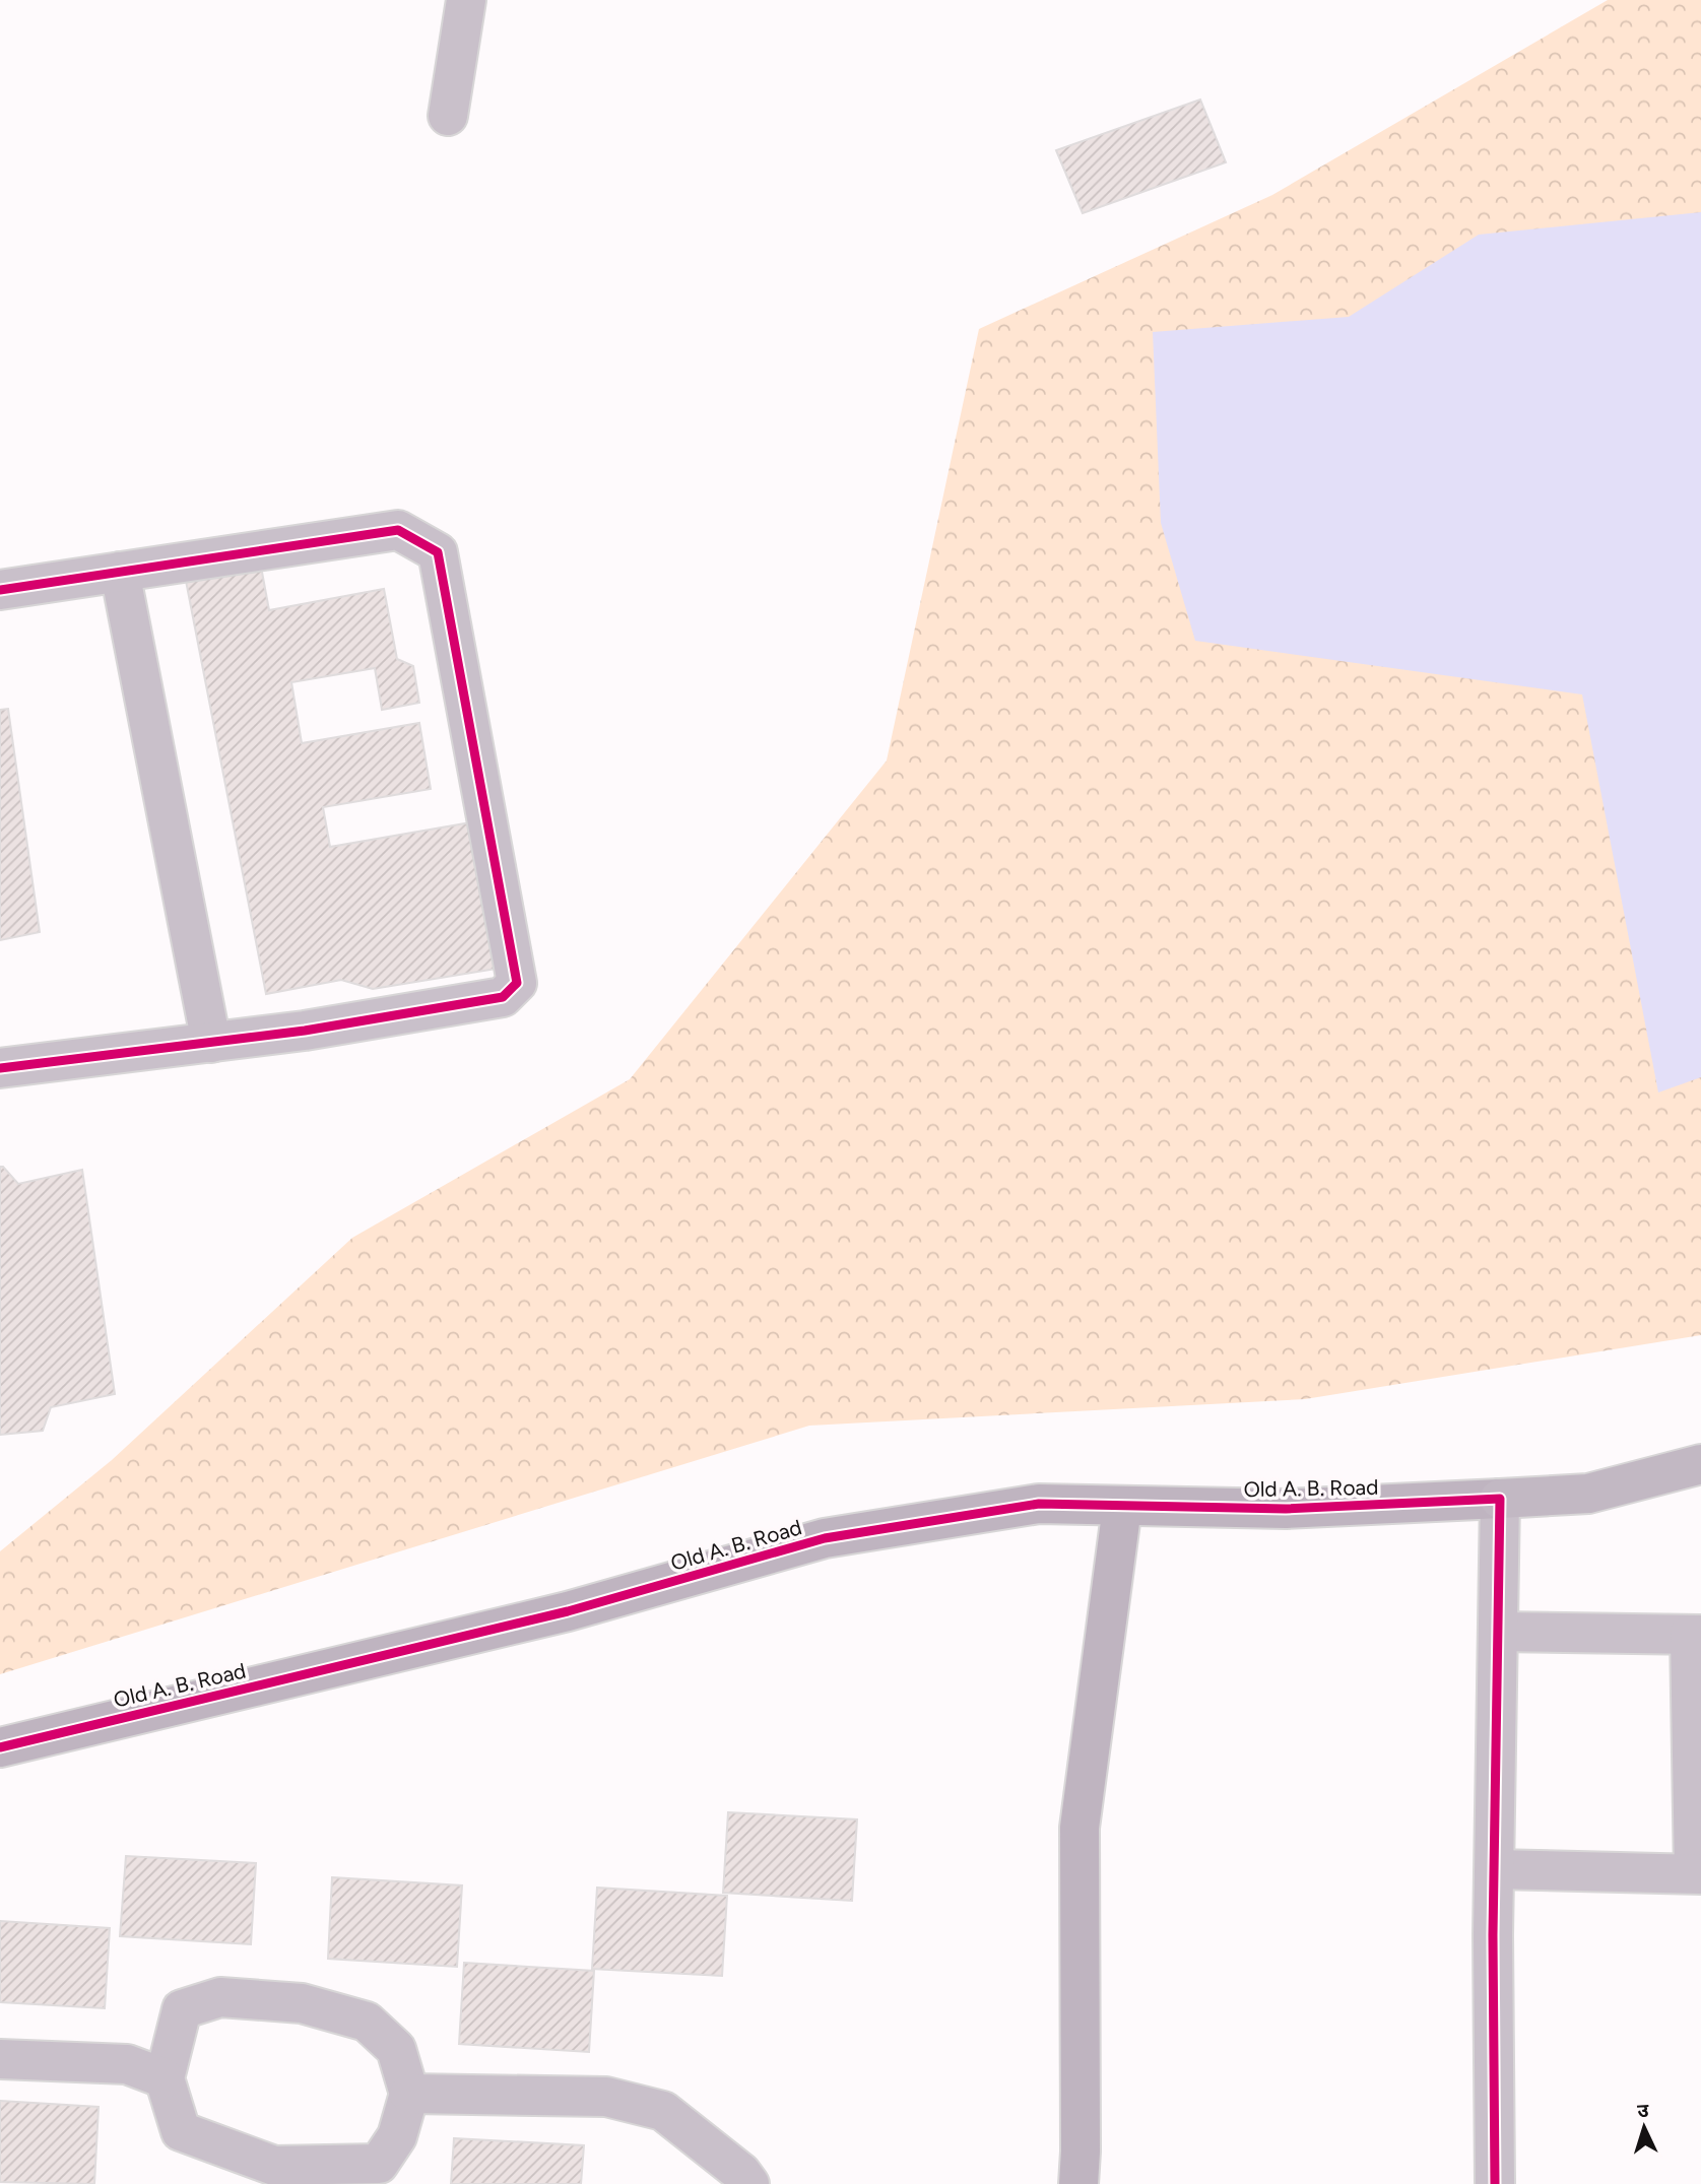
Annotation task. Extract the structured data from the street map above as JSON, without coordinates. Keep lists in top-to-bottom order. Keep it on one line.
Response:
{"streets":{"main road":["Old A. B. Road"]},"north":"top"}
